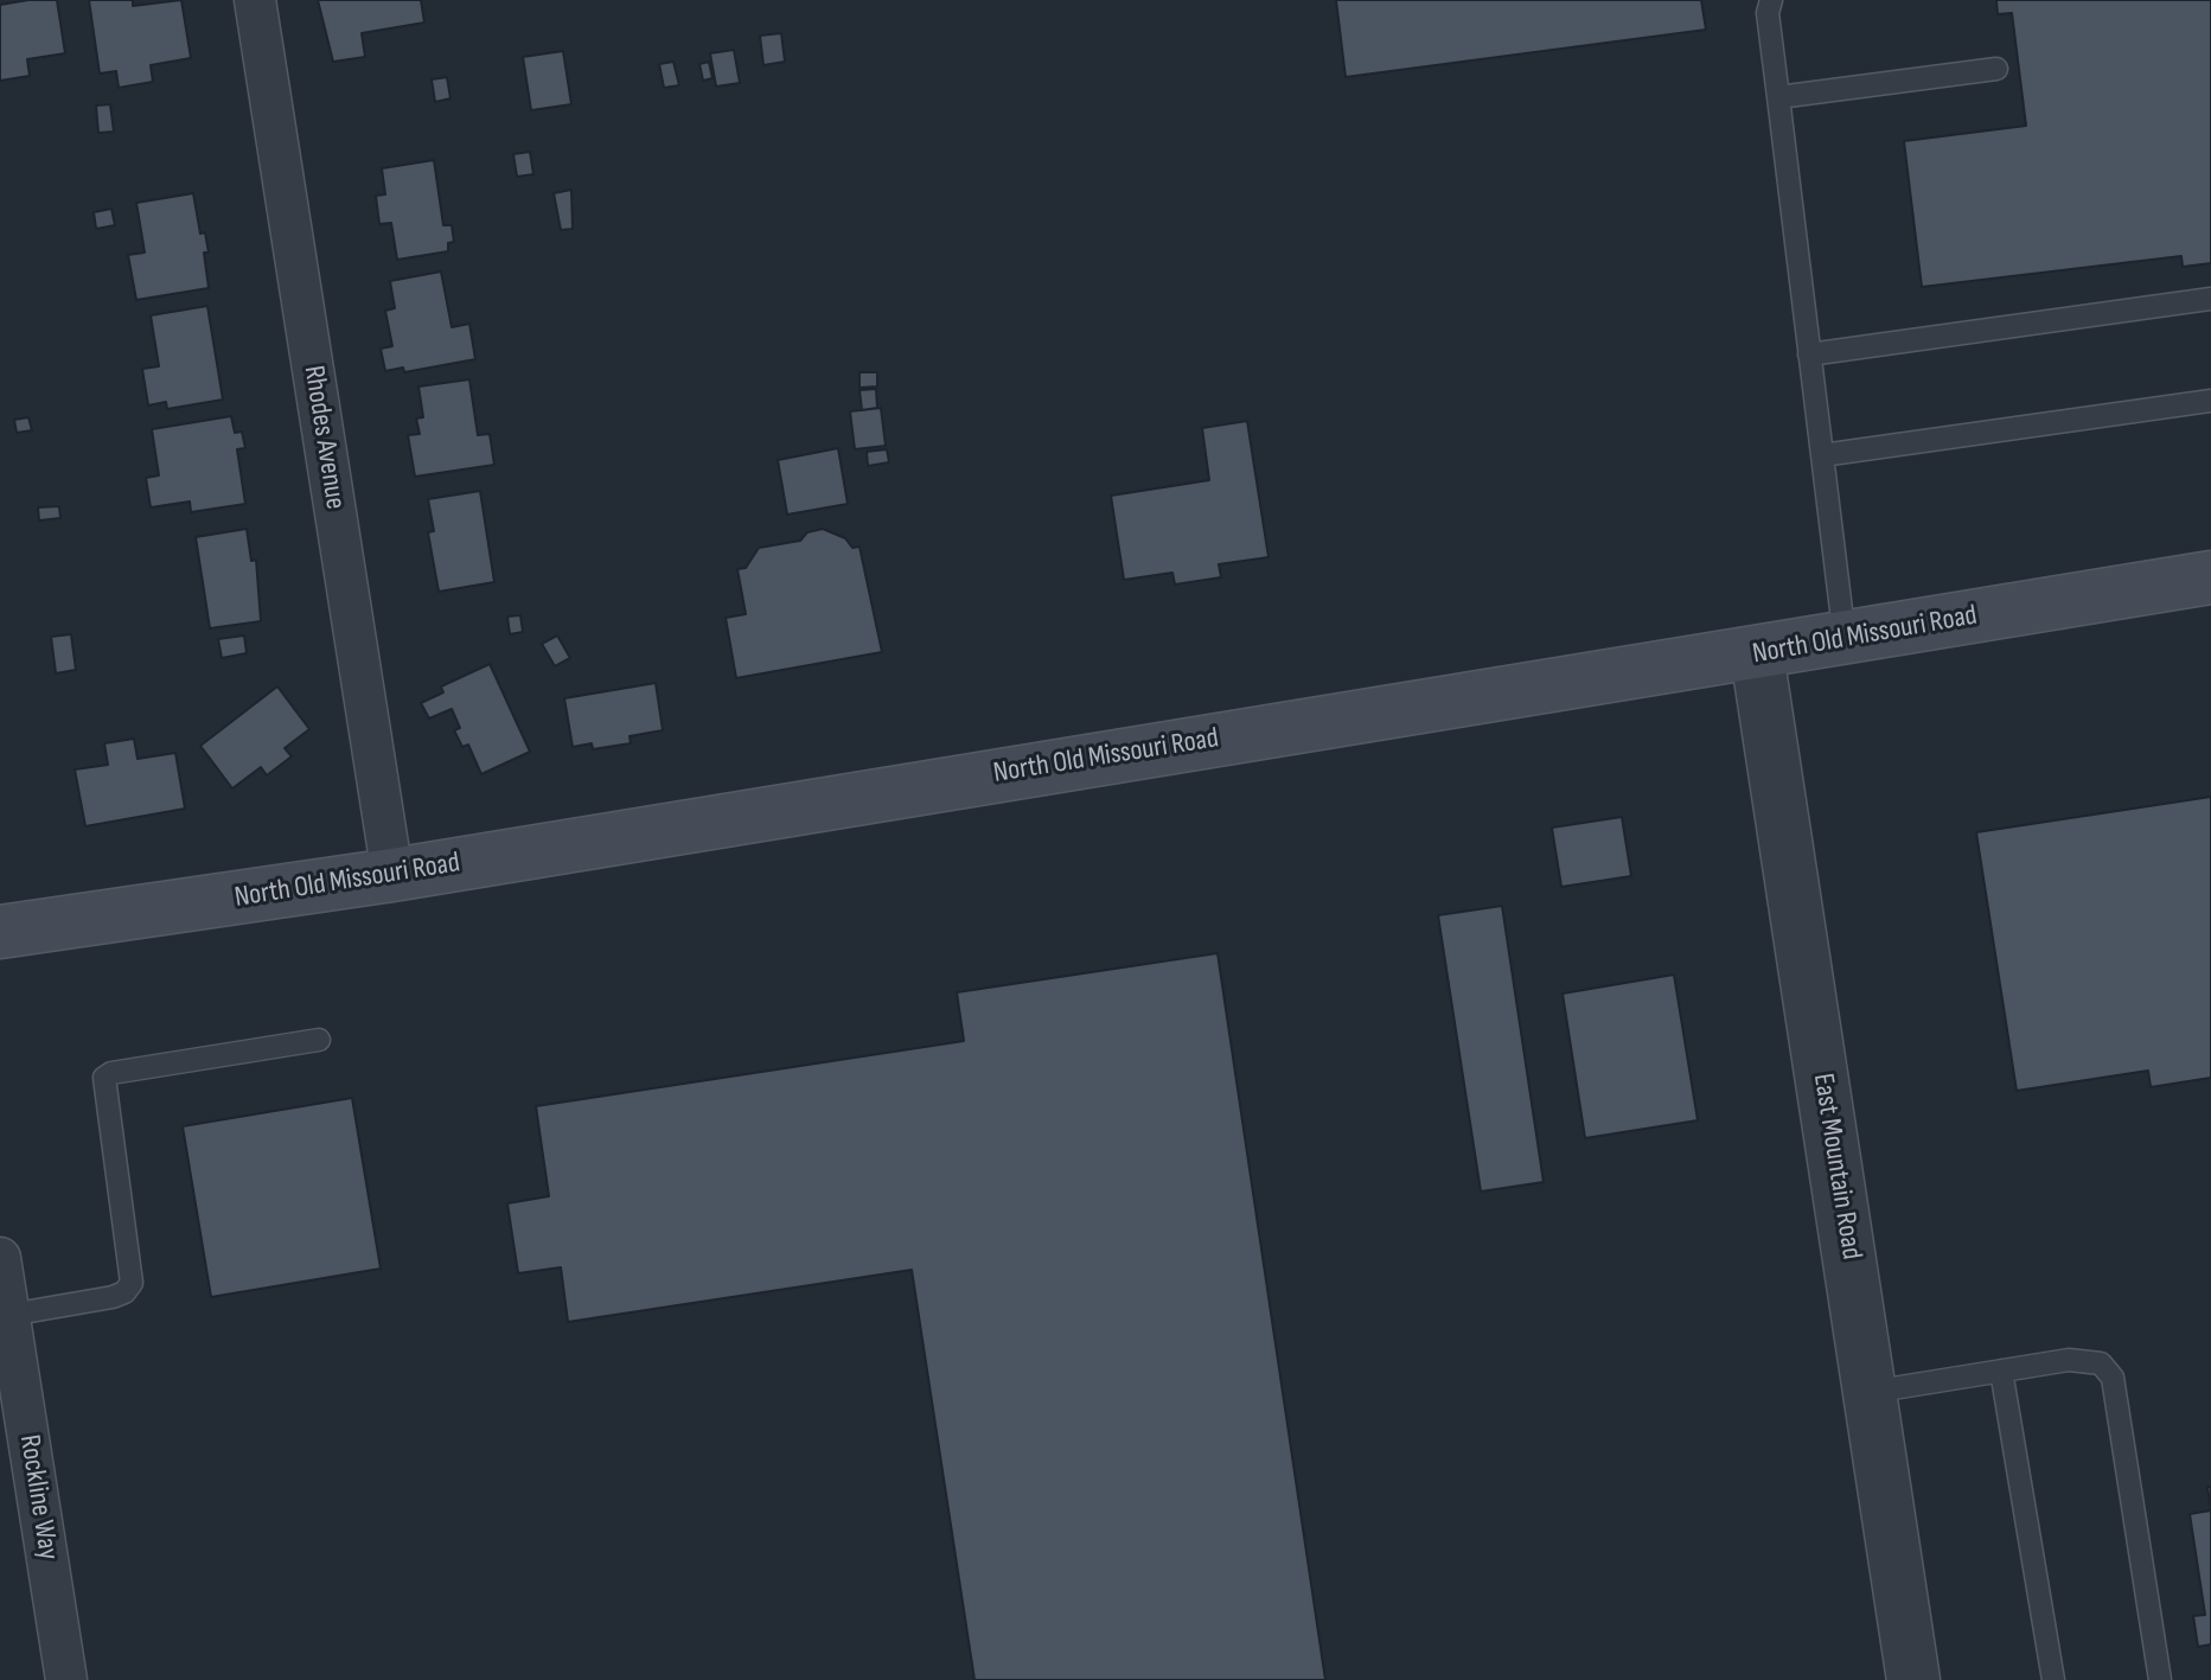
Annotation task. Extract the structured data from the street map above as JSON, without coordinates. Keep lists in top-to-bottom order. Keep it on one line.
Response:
{"streets":{"main road":["North Old Missouri Road"],"street":["Rhodes Avenue","East Mountain Road","Rockline Way"]},"crossings":[["Rhodes Avenue","North Old Missouri Road"],["North Old Missouri Road","East Mountain Road"]]}
